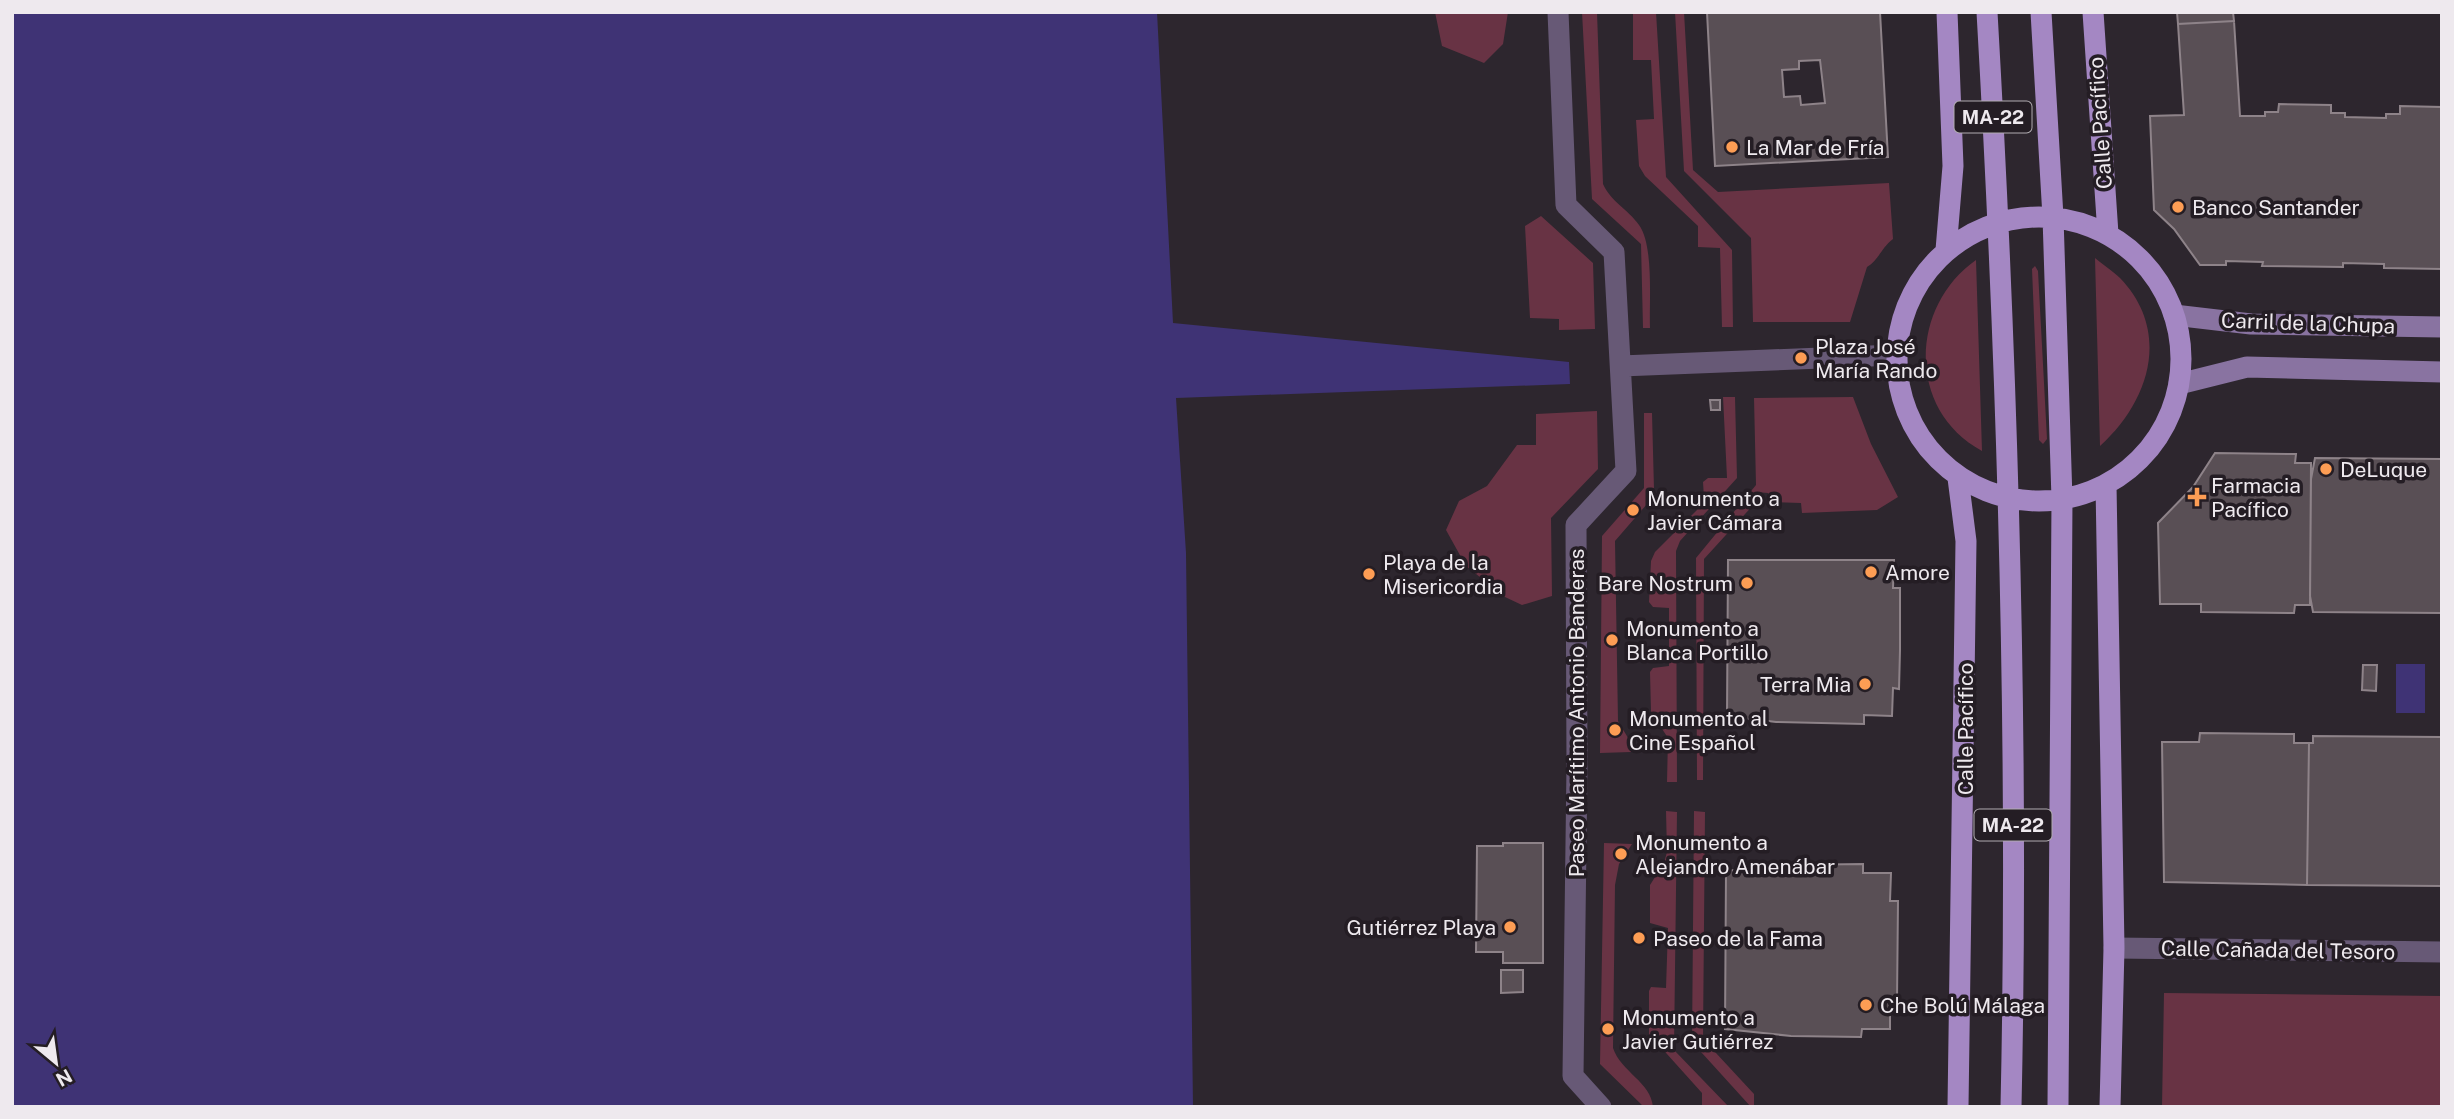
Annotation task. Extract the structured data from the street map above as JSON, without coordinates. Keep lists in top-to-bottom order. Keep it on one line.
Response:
{"streets":{"main road":["MA-22","Calle Pacífico","Carril de la Chupa"],"street":["Paseo Marítimo Antonio Banderas","Calle Cañada del Tesoro"]},"places":{"other":["La Mar de Fría","Banco Santander","Plaza José María Rando","DeLuque","Monumento a Javier Cámara","Amore","Playa de la Misericordia","Bare Nostrum","Monumento a Blanca Portillo","Terra Mia","Monumento al Cine Español","Monumento a Alejandro Amenábar","Gutiérrez Playa","Paseo de la Fama","Che Bolú Málaga","Monumento a Javier Gutiérrez"],"health":["Farmacia Pacífico"]},"north":"bottom right"}
